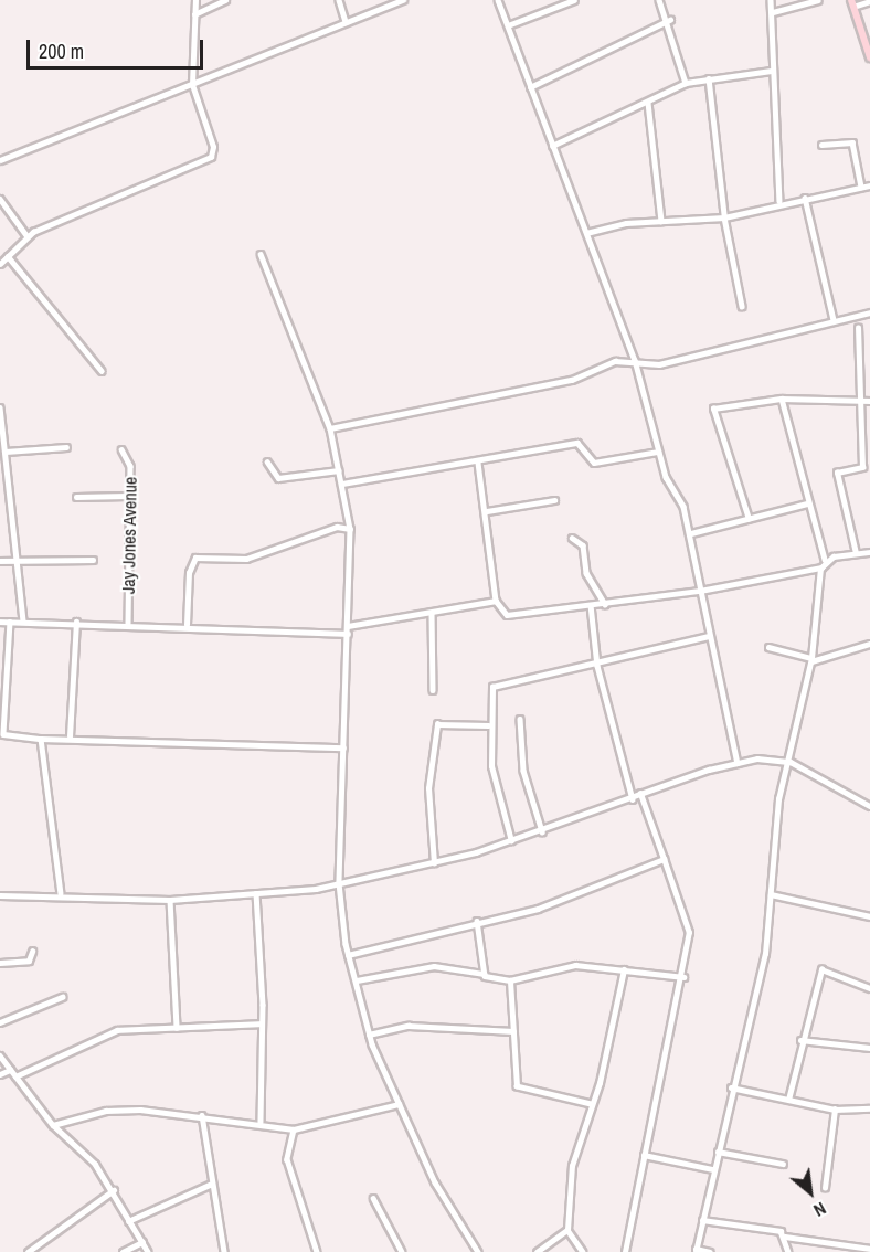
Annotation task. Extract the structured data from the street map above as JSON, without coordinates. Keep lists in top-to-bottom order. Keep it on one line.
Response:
{"streets":{"street":["Jay Jones Avenue"]},"scale_bar":"200 m","north":"bottom right"}
